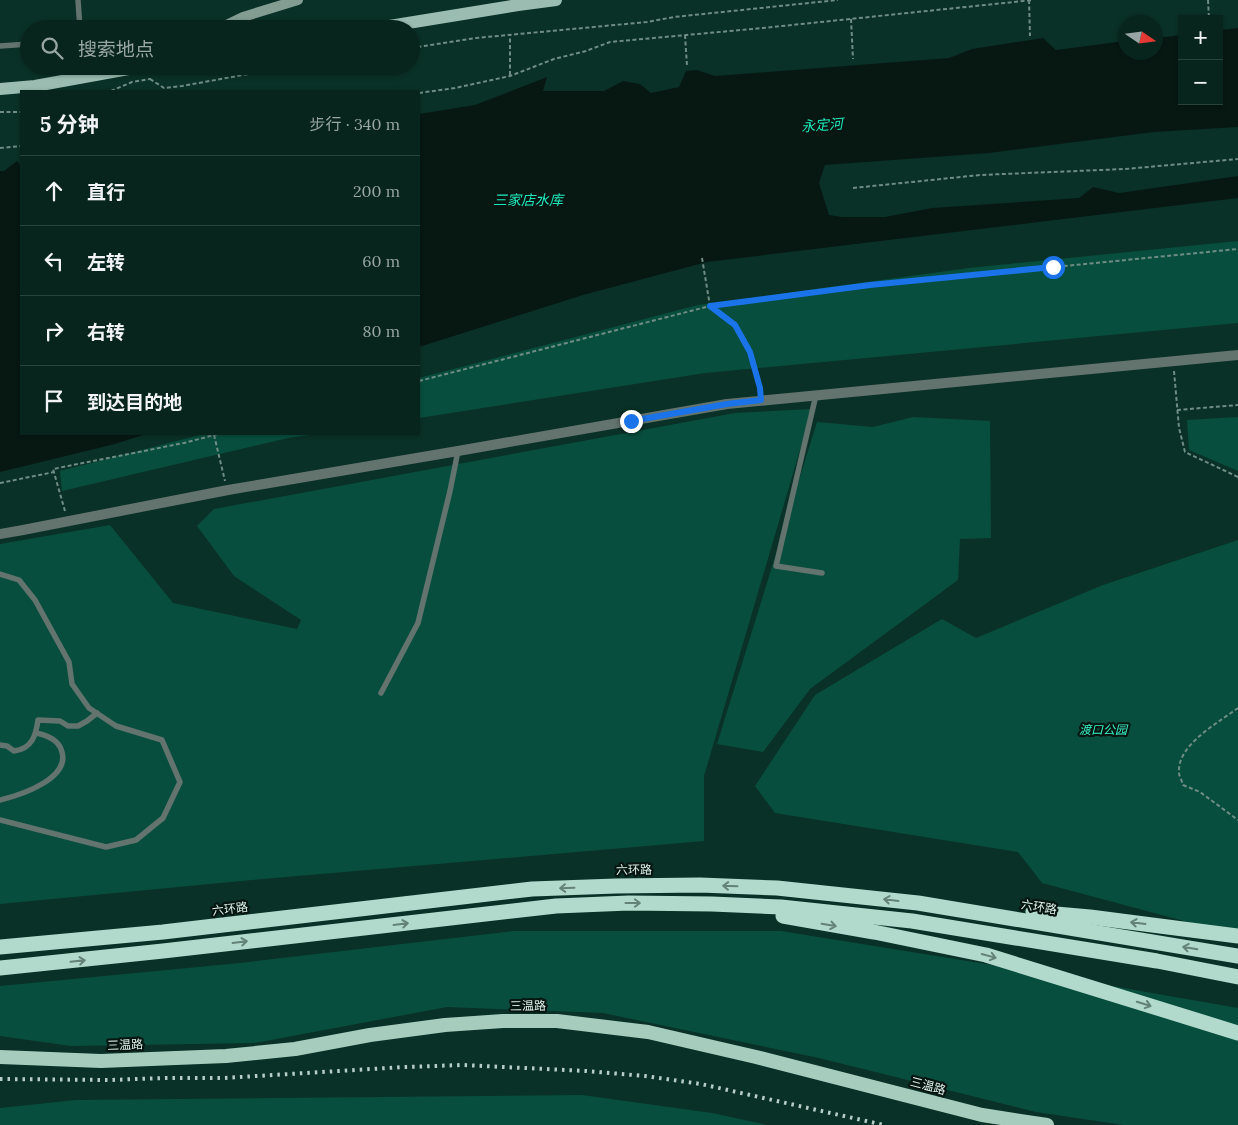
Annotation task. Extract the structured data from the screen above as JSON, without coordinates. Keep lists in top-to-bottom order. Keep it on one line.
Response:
{"streets":{"highway":["六环路","三温路"]},"water":["永定河","三家店水库"],"parks":["渡口公园"],"north":"right","page":{"map_buttons":["+","−"],"search":"搜索地点","heading":["5 分钟","步行 · 340 m"],"list":[["直行","200 m"],["左转","60 m"],["右转","80 m"],"到达目的地"]}}
